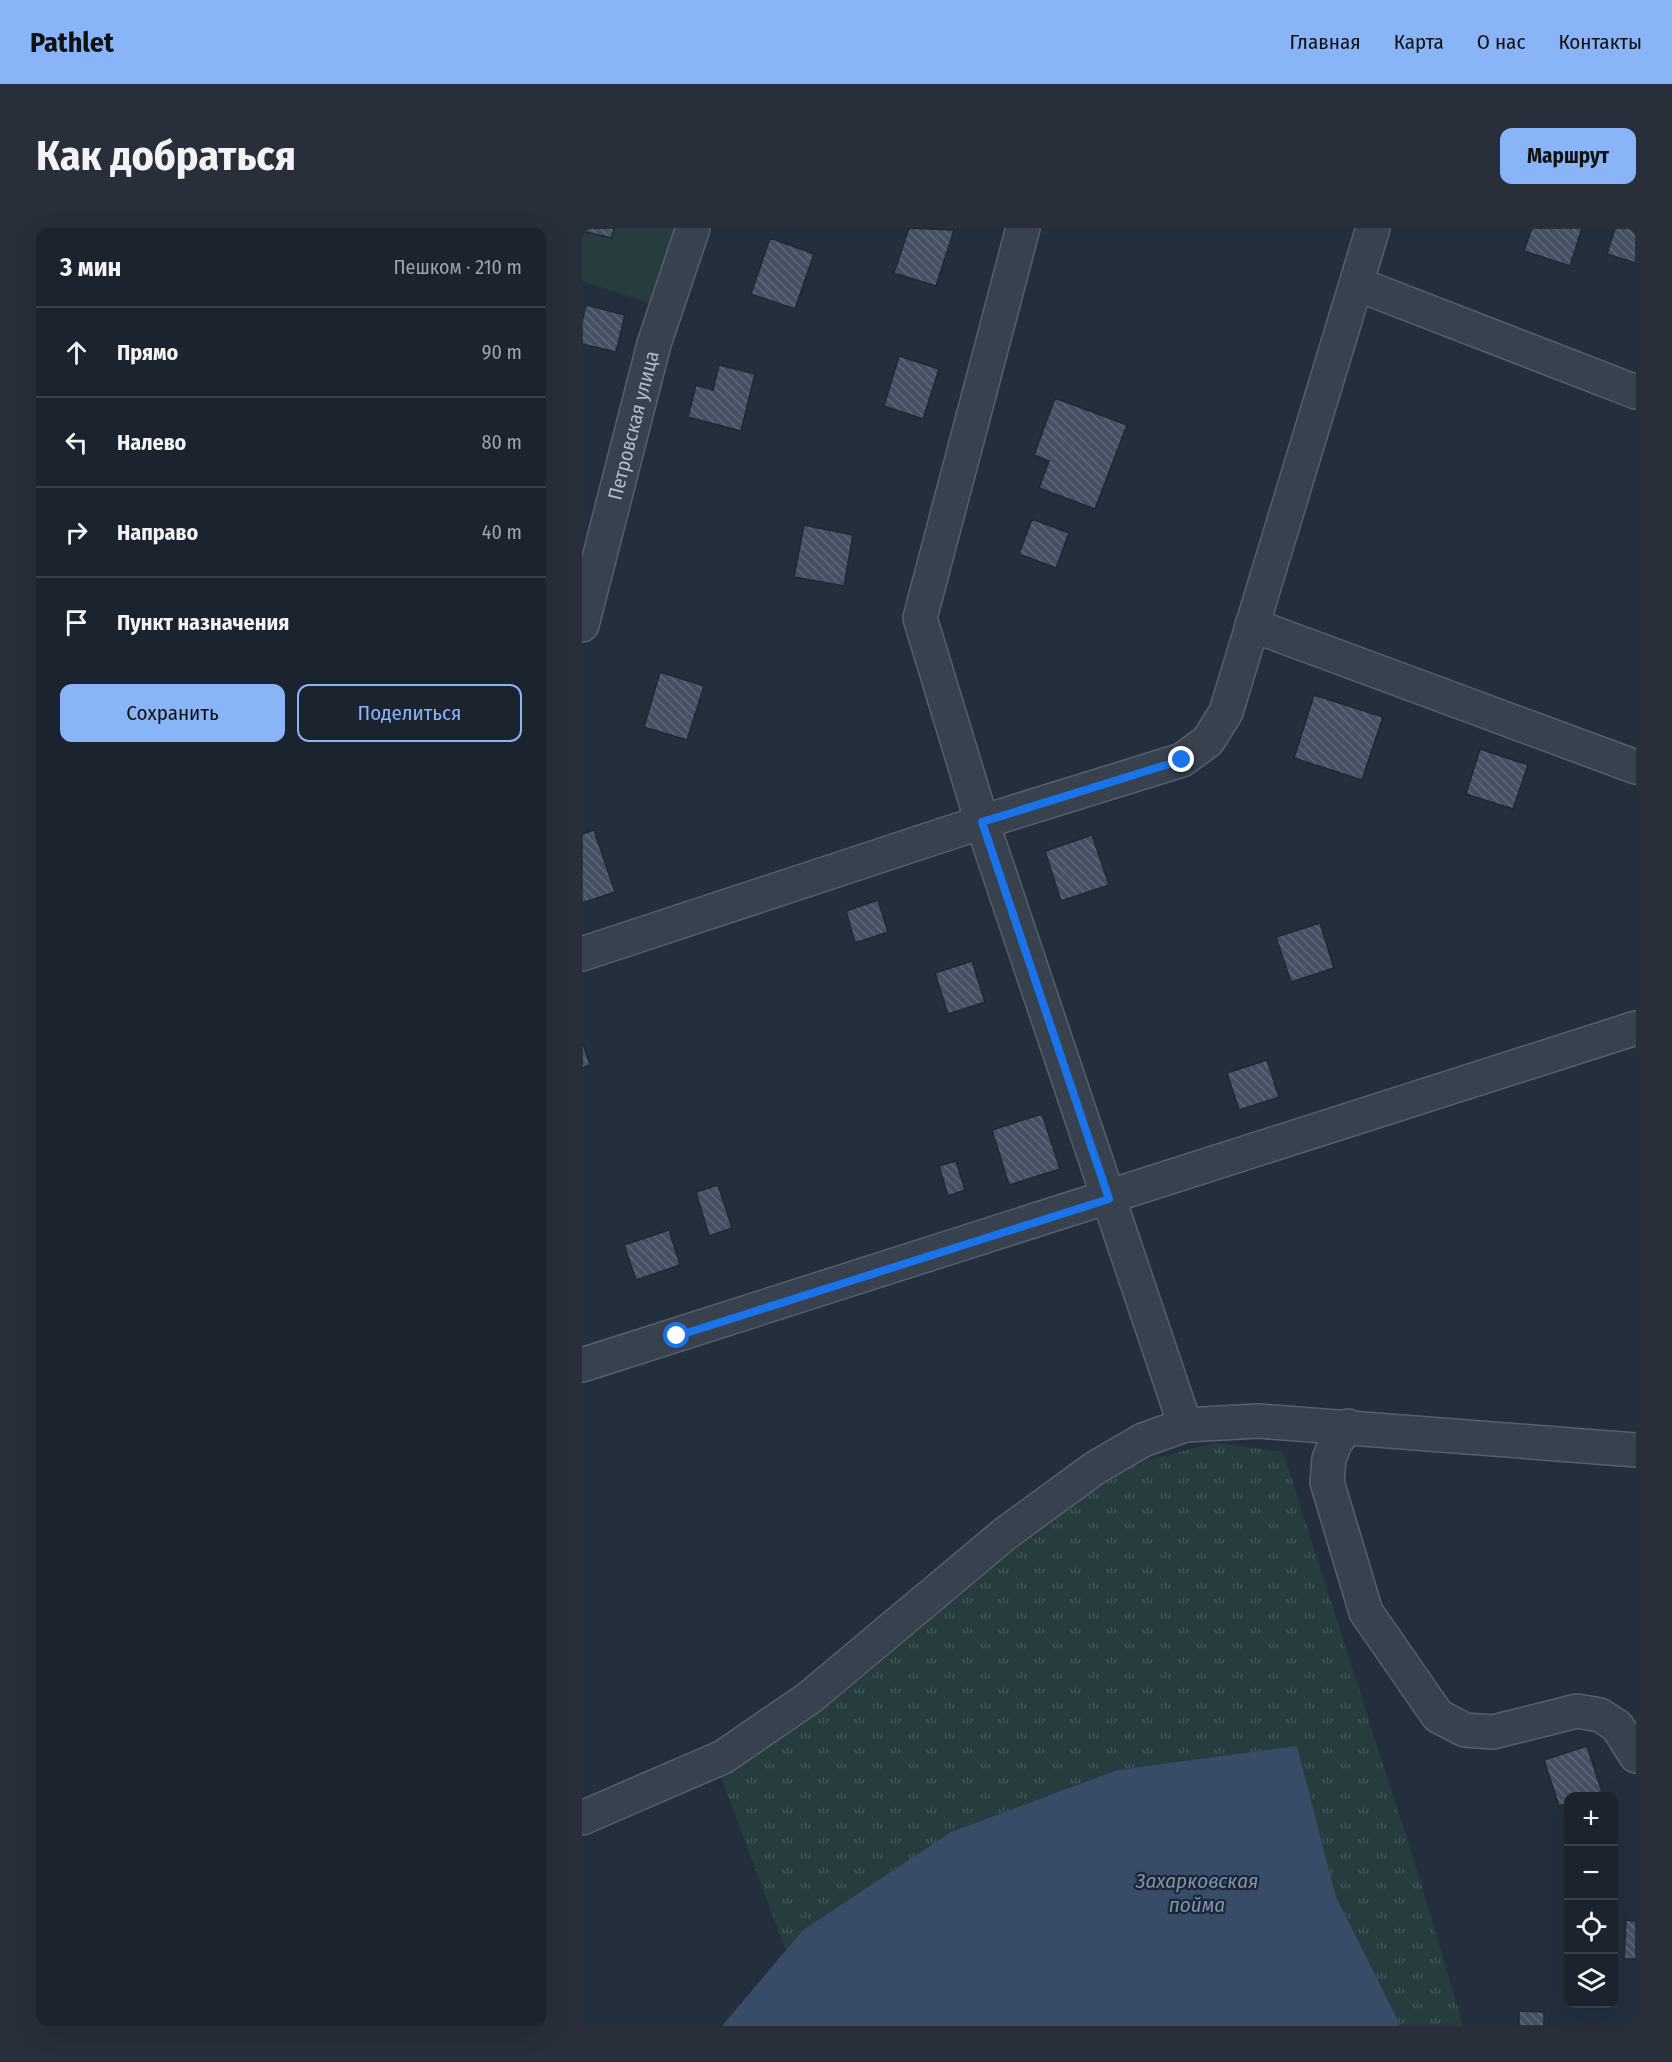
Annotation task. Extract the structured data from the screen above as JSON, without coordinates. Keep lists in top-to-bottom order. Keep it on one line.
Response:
{"streets":{"street":["Петровская улица"]},"water":["Захарковская пойма"],"page":{"header":"Pathlet","nav":["Главная","Карта","О нас","Контакты"],"buttons":["Маршрут",["Сохранить","Поделиться"]],"title":"Как добраться","heading":["3 мин","Пешком · 210 m"],"list":[["Прямо","90 m"],["Налево","80 m"],["Направо","40 m"],"Пункт назначения"],"map_buttons":["+","−"]}}
